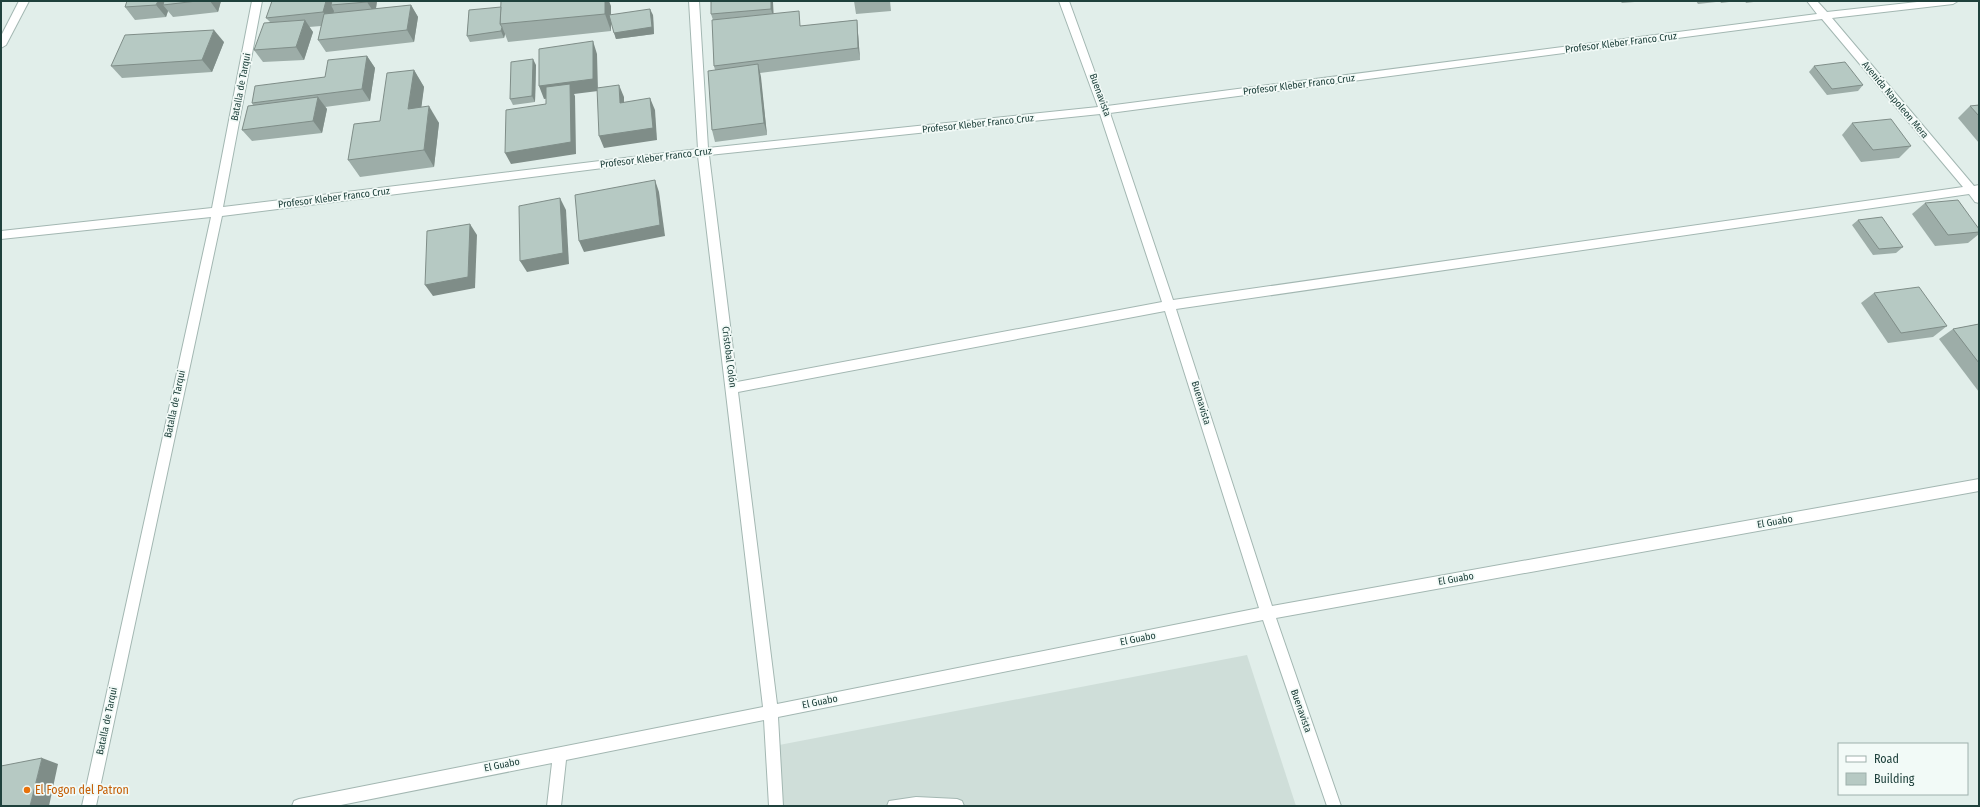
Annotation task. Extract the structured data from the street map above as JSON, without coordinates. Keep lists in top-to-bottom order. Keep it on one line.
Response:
{"streets":{"street":["Profesor Kleber Franco Cruz","Batalla de Tarqui","Buenavista","Avenida Napoleon Mera","Cristobal Colón","El Guabo"]},"crossings":[["Profesor Kleber Franco Cruz","Batalla de Tarqui"],["Profesor Kleber Franco Cruz","Buenavista"],["Profesor Kleber Franco Cruz","Avenida Napoleon Mera"],["Profesor Kleber Franco Cruz","Cristobal Colón"],["Buenavista","El Guabo"],["Cristobal Colón","El Guabo"]],"places":["El Fogon del Patron"],"legend":["Road","Building"]}
